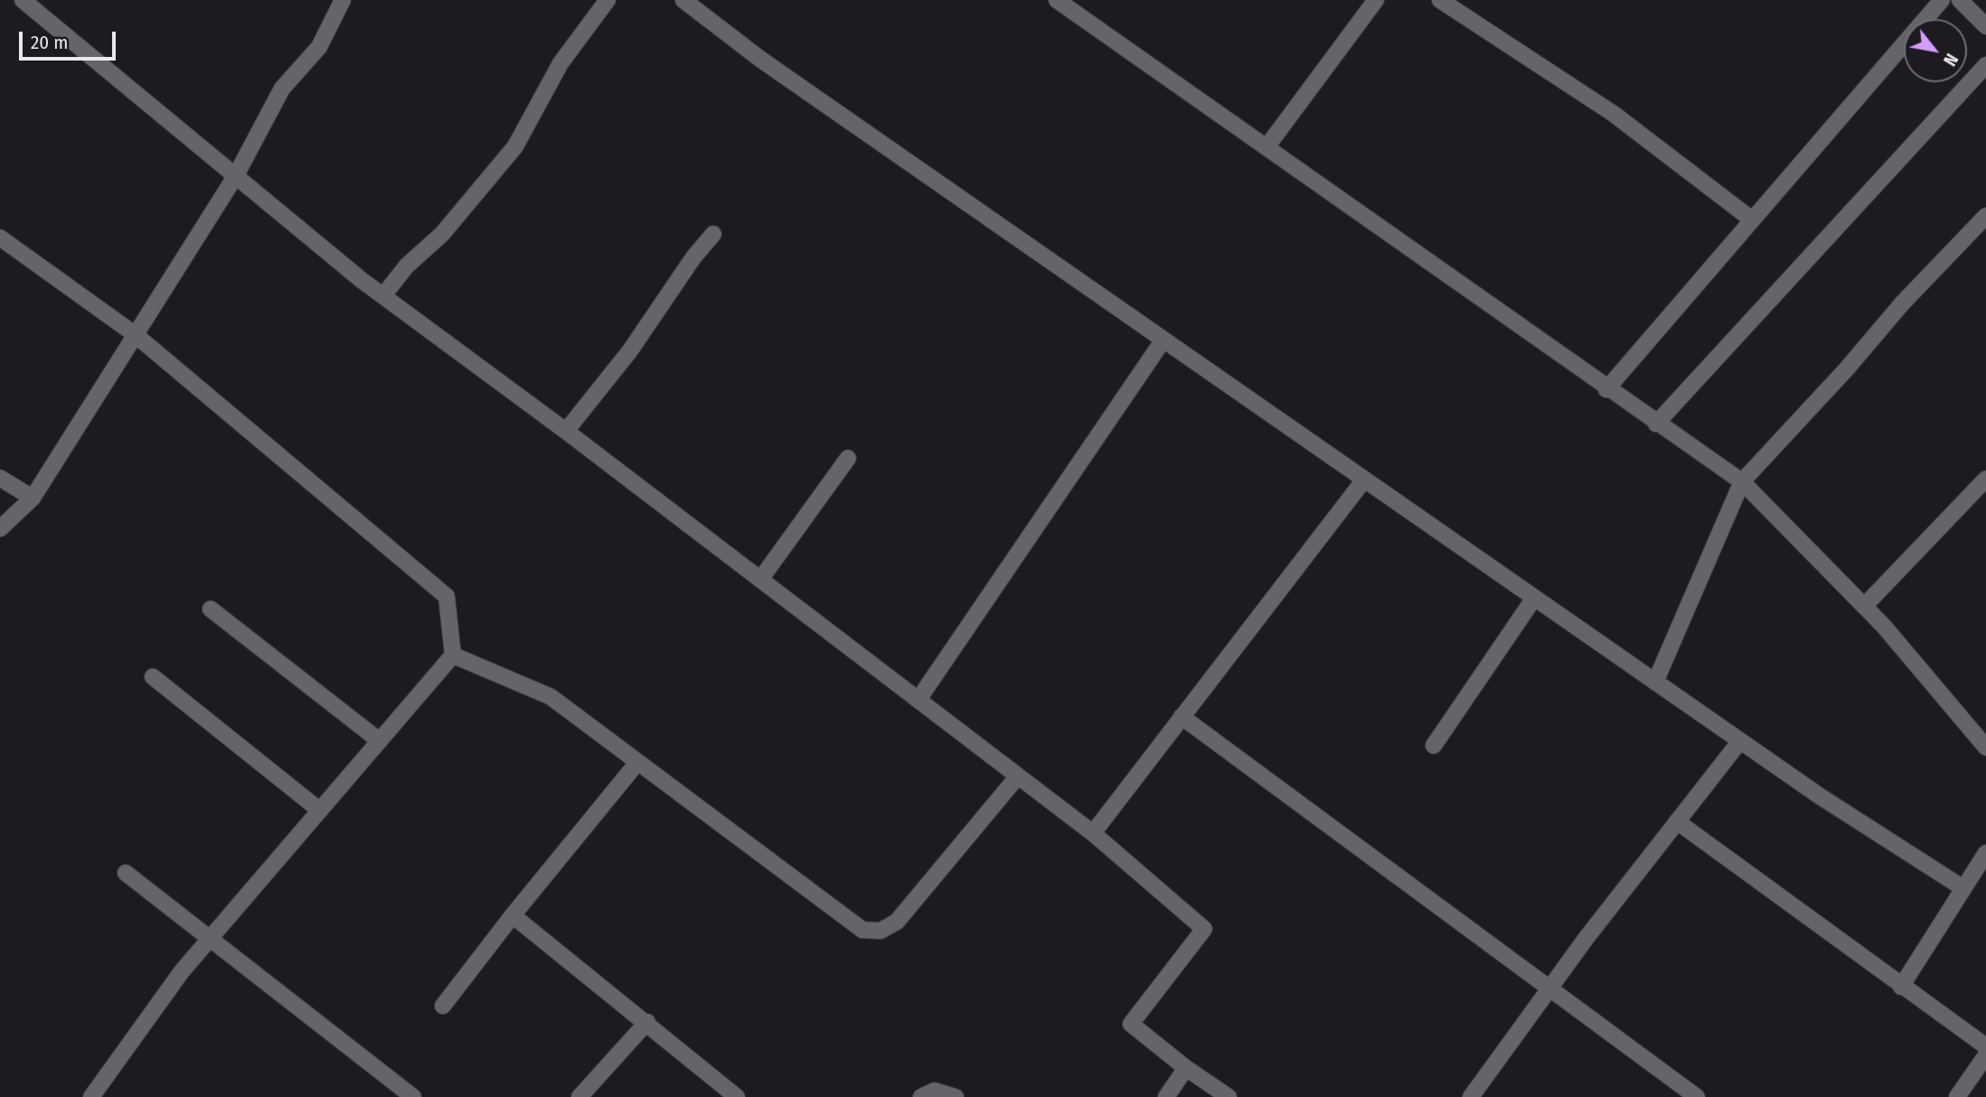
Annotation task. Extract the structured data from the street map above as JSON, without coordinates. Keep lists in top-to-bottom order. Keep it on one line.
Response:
{"scale_bar":"20 m","north":"bottom right"}
